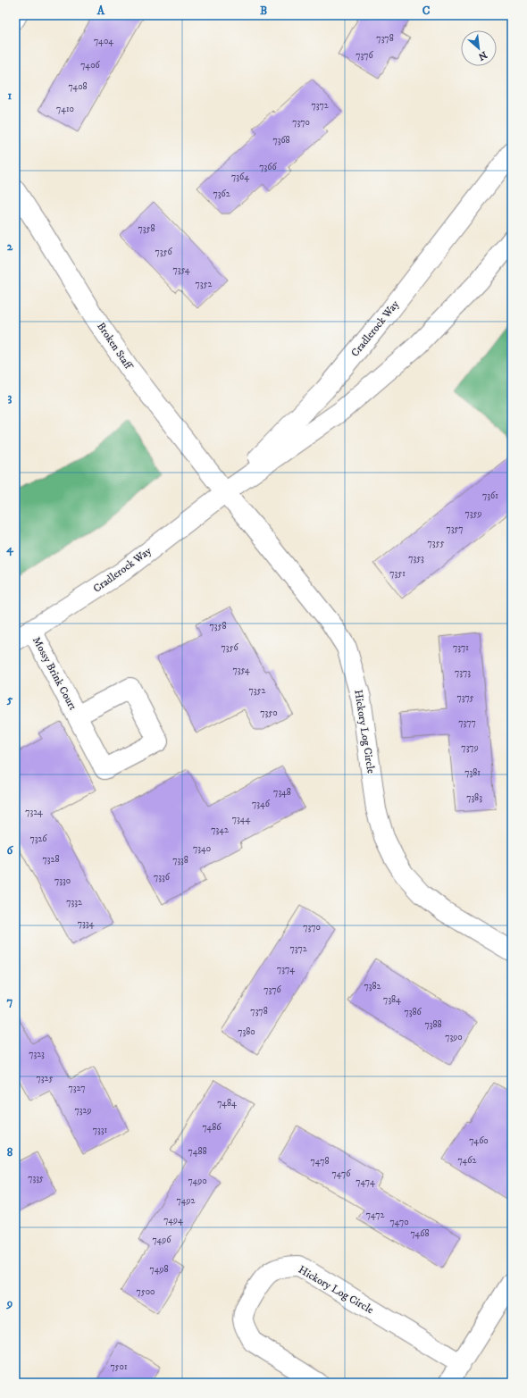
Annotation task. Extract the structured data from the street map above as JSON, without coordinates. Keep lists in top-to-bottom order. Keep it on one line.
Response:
{"streets":{"street":["Cradlerock Way","Broken Staff","Mossy Brink Court","Hickory Log Circle"]},"crossings":[["Cradlerock Way","Broken Staff"],["Cradlerock Way","Mossy Brink Court"],["Cradlerock Way","Hickory Log Circle"],["Broken Staff","Hickory Log Circle"]],"house_numbers":["7378","7404","7376","7406","7408","7372","7410","7370","7368","7366","7364","7362","7358","7356","7354","7352","7361","7359","7357","7355","7353","7351","7358","7356","7371","7354","7373","7352","7375","7350","7377","7379","7381","7348","7383","7346","7324","7344","7342","7326","7340","7328","7338","7336","7330","7332","7334","7370","7372","7374","7382","7376","7384","7378","7386","7388","7380","7390","7323","7325","7327","7484","7329","7486","7331","7460","7488","7462","7478","7476","7335","7490","7474","7492","7472","7494","7470","7468","7496","7498","7500","7501"],"north":"bottom right","grid":{"columns":["A","B","C"],"rows":["1","2","3","4","5","6","7","8","9"]}}
